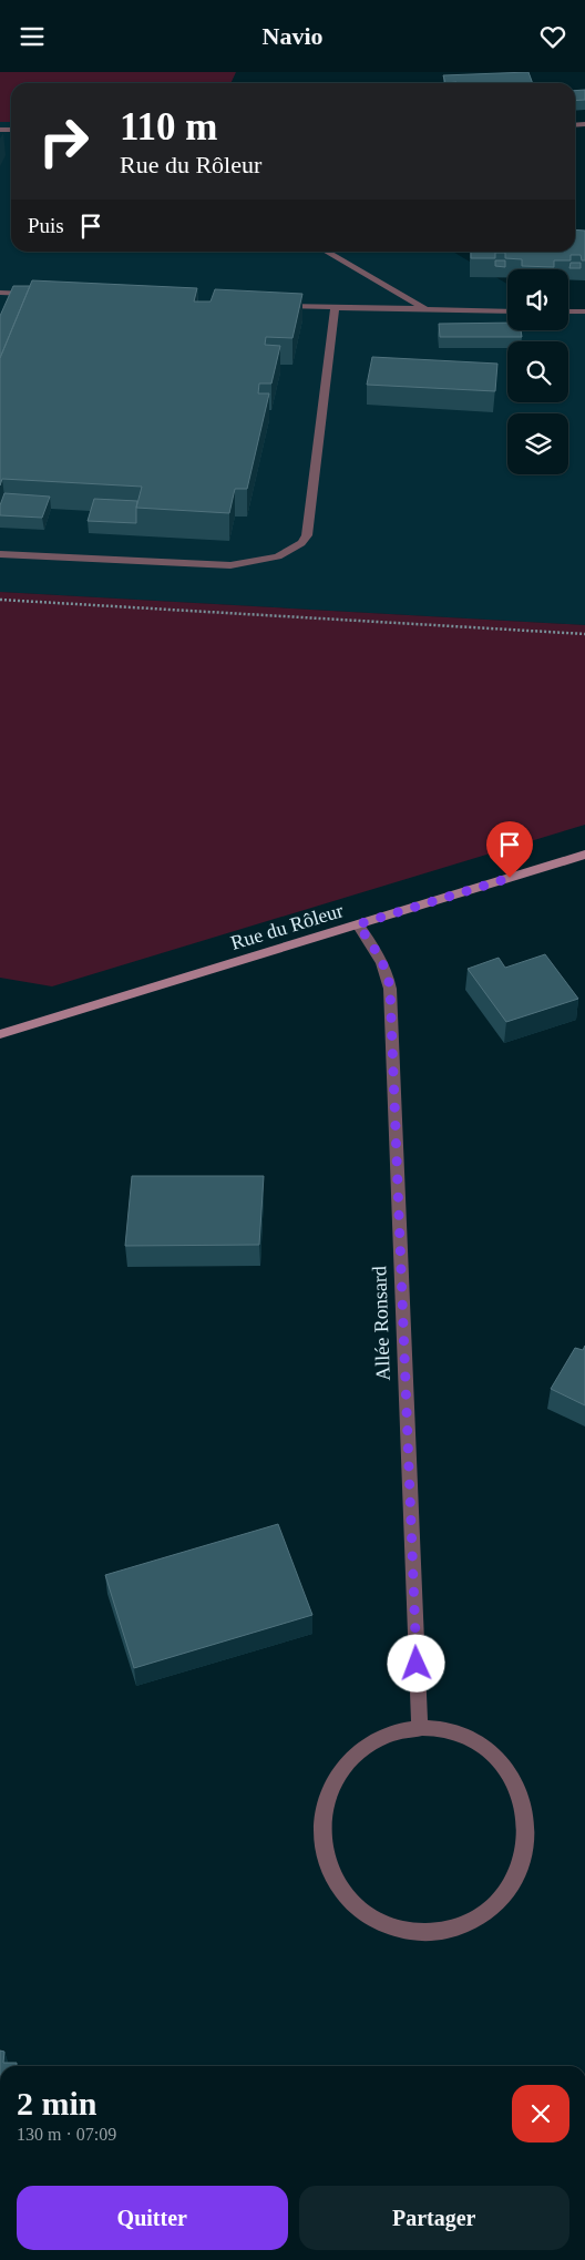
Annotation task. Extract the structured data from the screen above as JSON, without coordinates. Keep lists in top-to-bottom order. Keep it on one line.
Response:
{"streets":{"street":["Rue du Rôleur","Allée Ronsard"]},"crossings":[["Rue du Rôleur","Allée Ronsard"]],"page":{"header":"Navio","turn":["110 m","Rue du Rôleur"],"then":"Puis","heading":["2 min","130 m · 07:09"],"buttons":["Quitter","Partager"]}}
